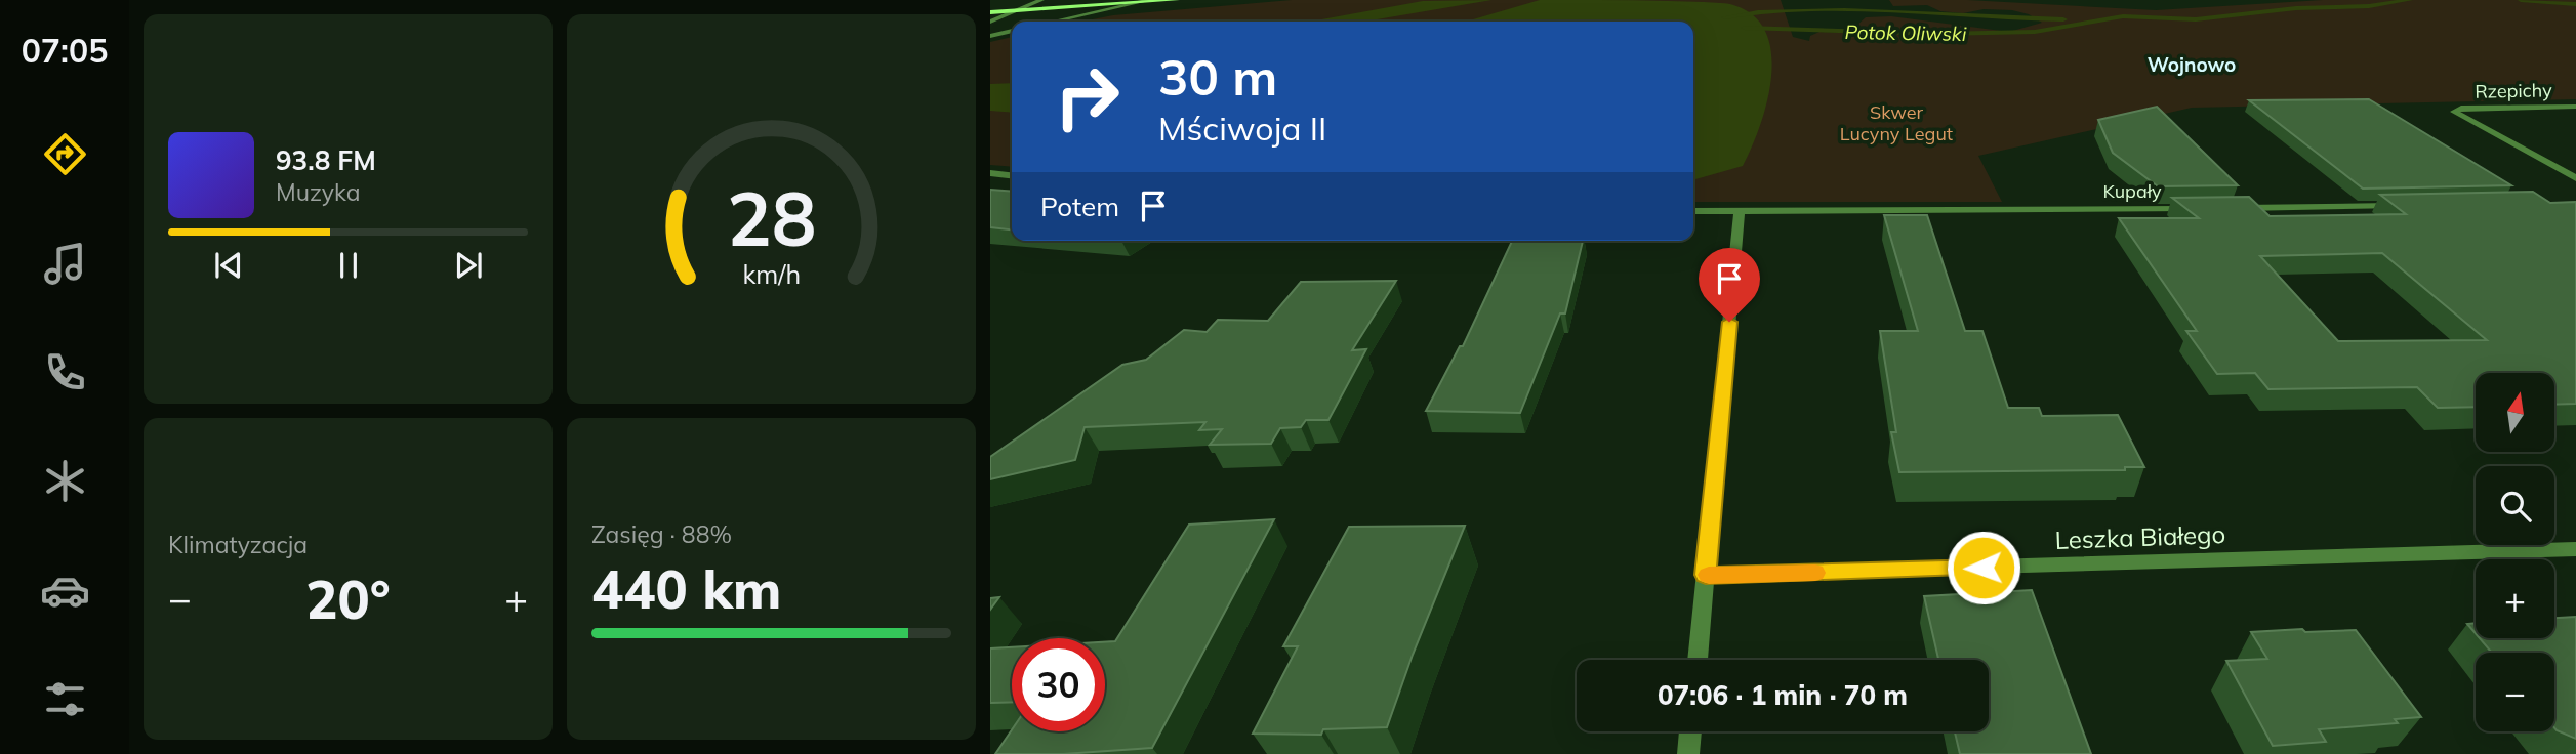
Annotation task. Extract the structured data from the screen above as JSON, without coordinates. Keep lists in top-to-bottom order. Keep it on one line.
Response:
{"streets":{"street":["Rzepichy","Kupały","Leszka Białego"]},"districts":["Wojnowo"],"water":["Potok Oliwski"],"parks":["Skwer Lucyny Legut"],"north":"top","page":{"tabs":"07:05","turn":["30 m","Mściwoja II"],"song":["93.8 FM","Muzyka"],"then":"Potem","map_buttons":["+","−"],"tile":["Klimatyzacja",["Zasięg · 88%","440 km"]],"heat":["−","20°","+"],"limit":"30","trip":"07:06 · 1 min · 70 m","gauge":["28","km/h"]}}
